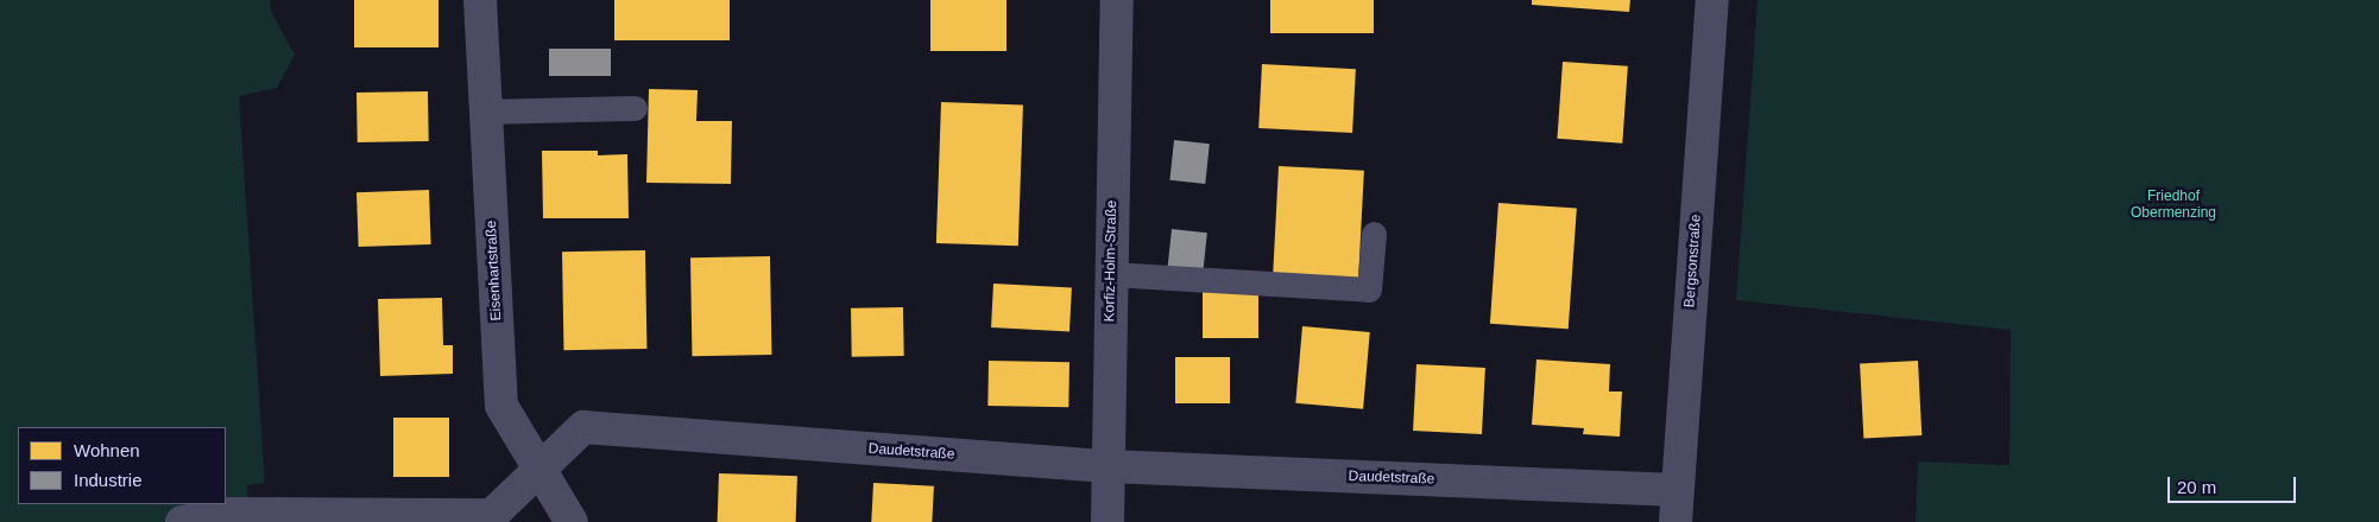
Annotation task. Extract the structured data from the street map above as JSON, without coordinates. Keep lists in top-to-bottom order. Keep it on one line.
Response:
{"streets":{"street":["Korfiz-Holm-Straße","Bergsonstraße","Eisenhartstraße","Daudetstraße"]},"crossings":[["Korfiz-Holm-Straße","Daudetstraße"],["Bergsonstraße","Daudetstraße"],["Eisenhartstraße","Daudetstraße"]],"parks":["Friedhof Obermenzing"],"legend":["Wohnen","Industrie"],"scale_bar":"20 m"}
